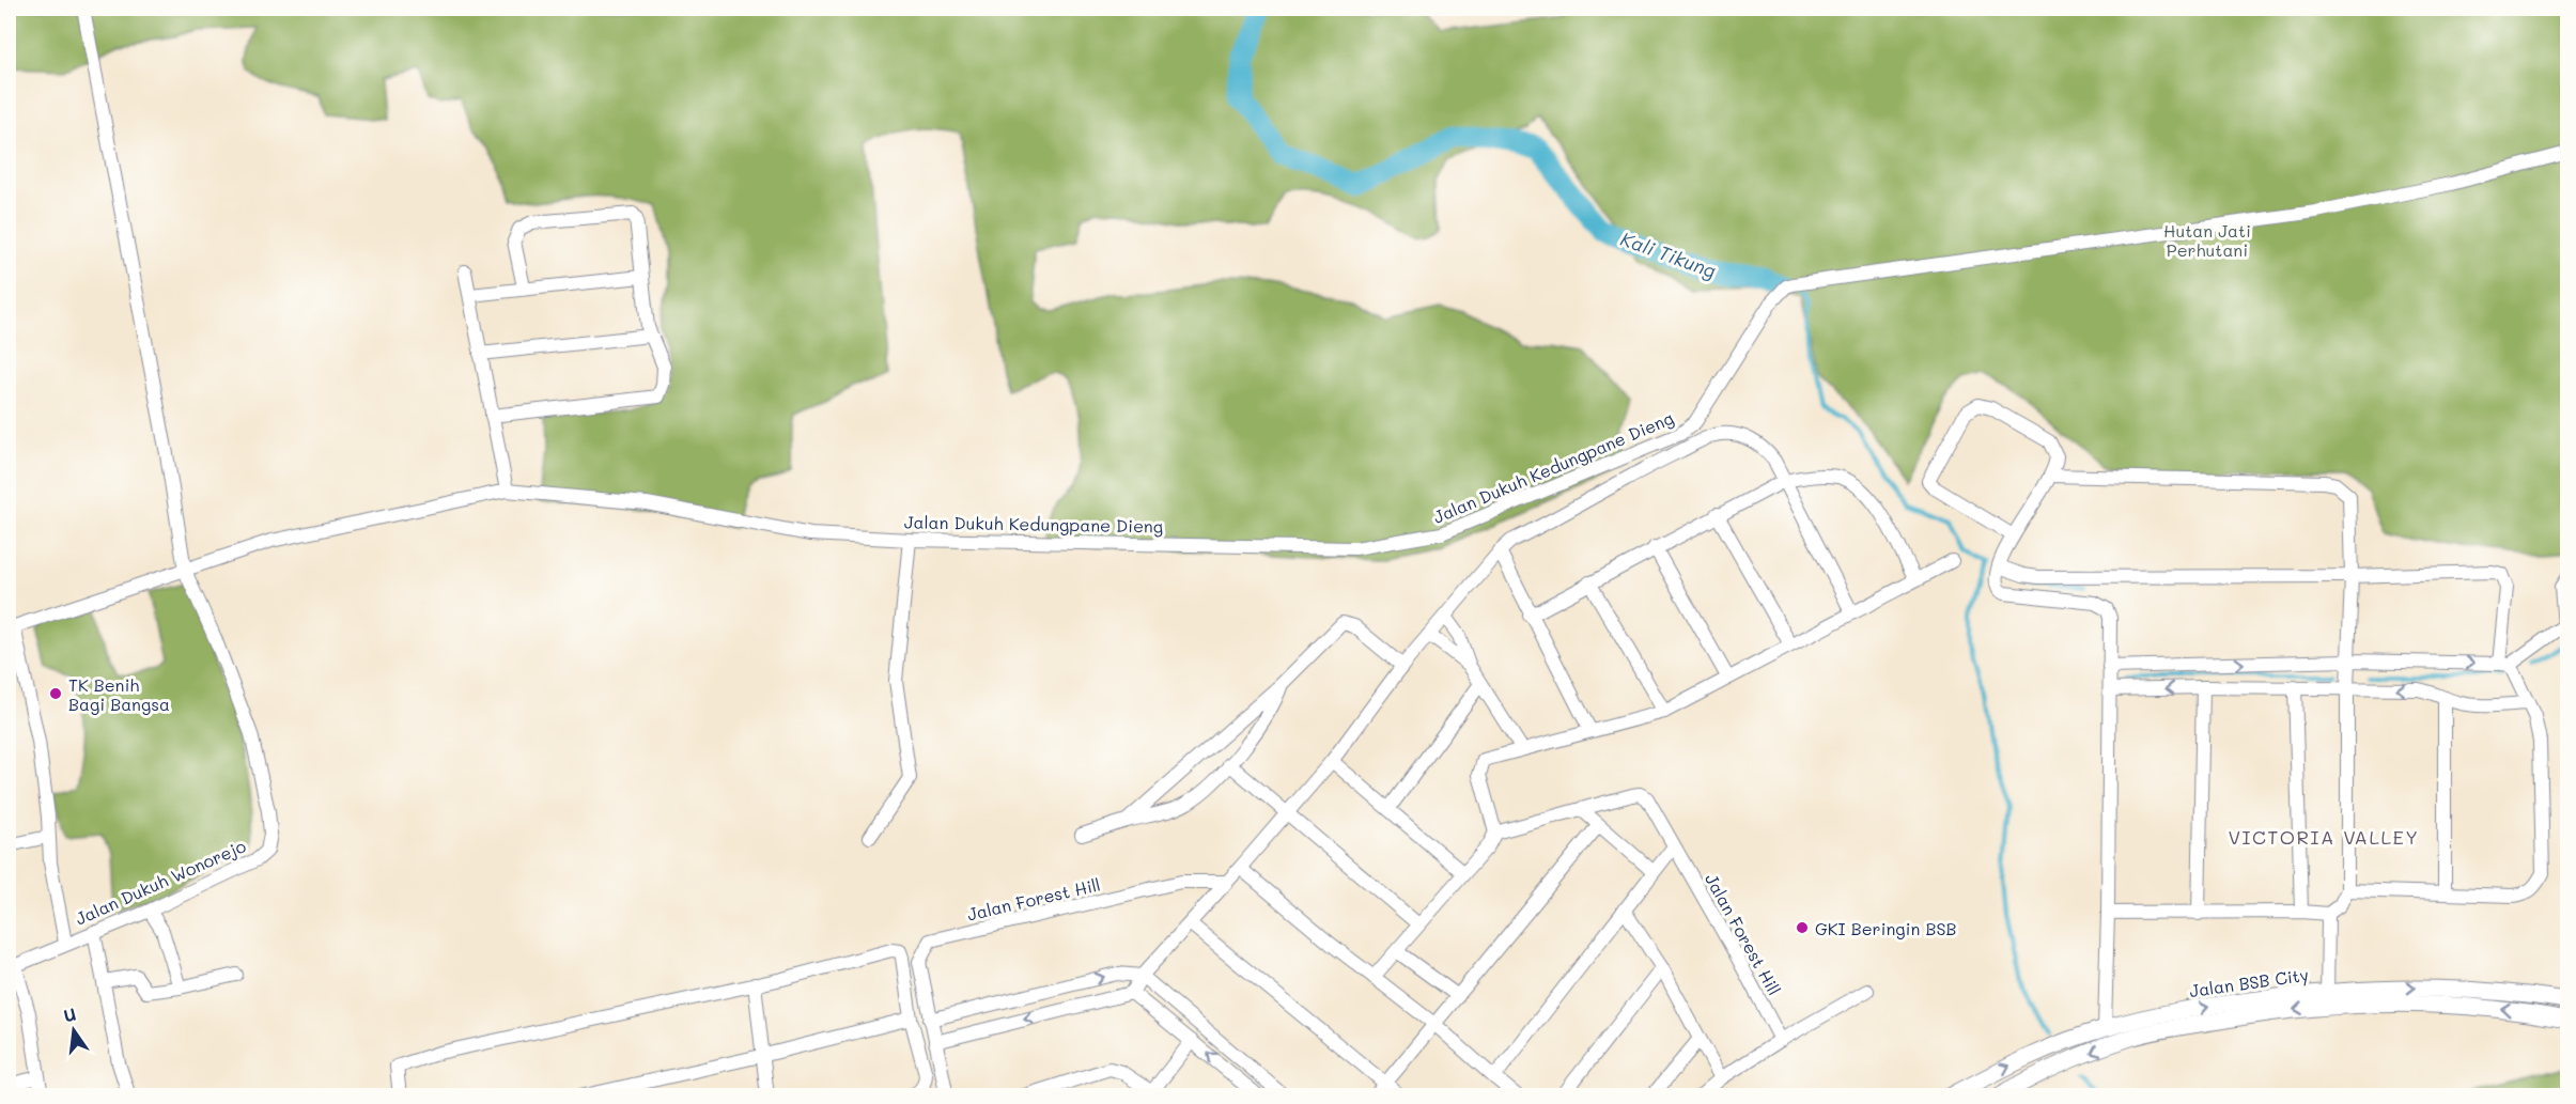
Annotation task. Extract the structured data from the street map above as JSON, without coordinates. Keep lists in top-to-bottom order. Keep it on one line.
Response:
{"streets":{"street":["Jalan Dukuh Kedungpane Dieng","Jalan Dukuh Wonorejo","Jalan Forest Hill","Jalan BSB City"]},"districts":["VICTORIA VALLEY"],"water":["Kali Tikung"],"parks":["Hutan Jati Perhutani"],"places":["TK Benih Bagi Bangsa","GKI Beringin BSB"],"north":"top"}
